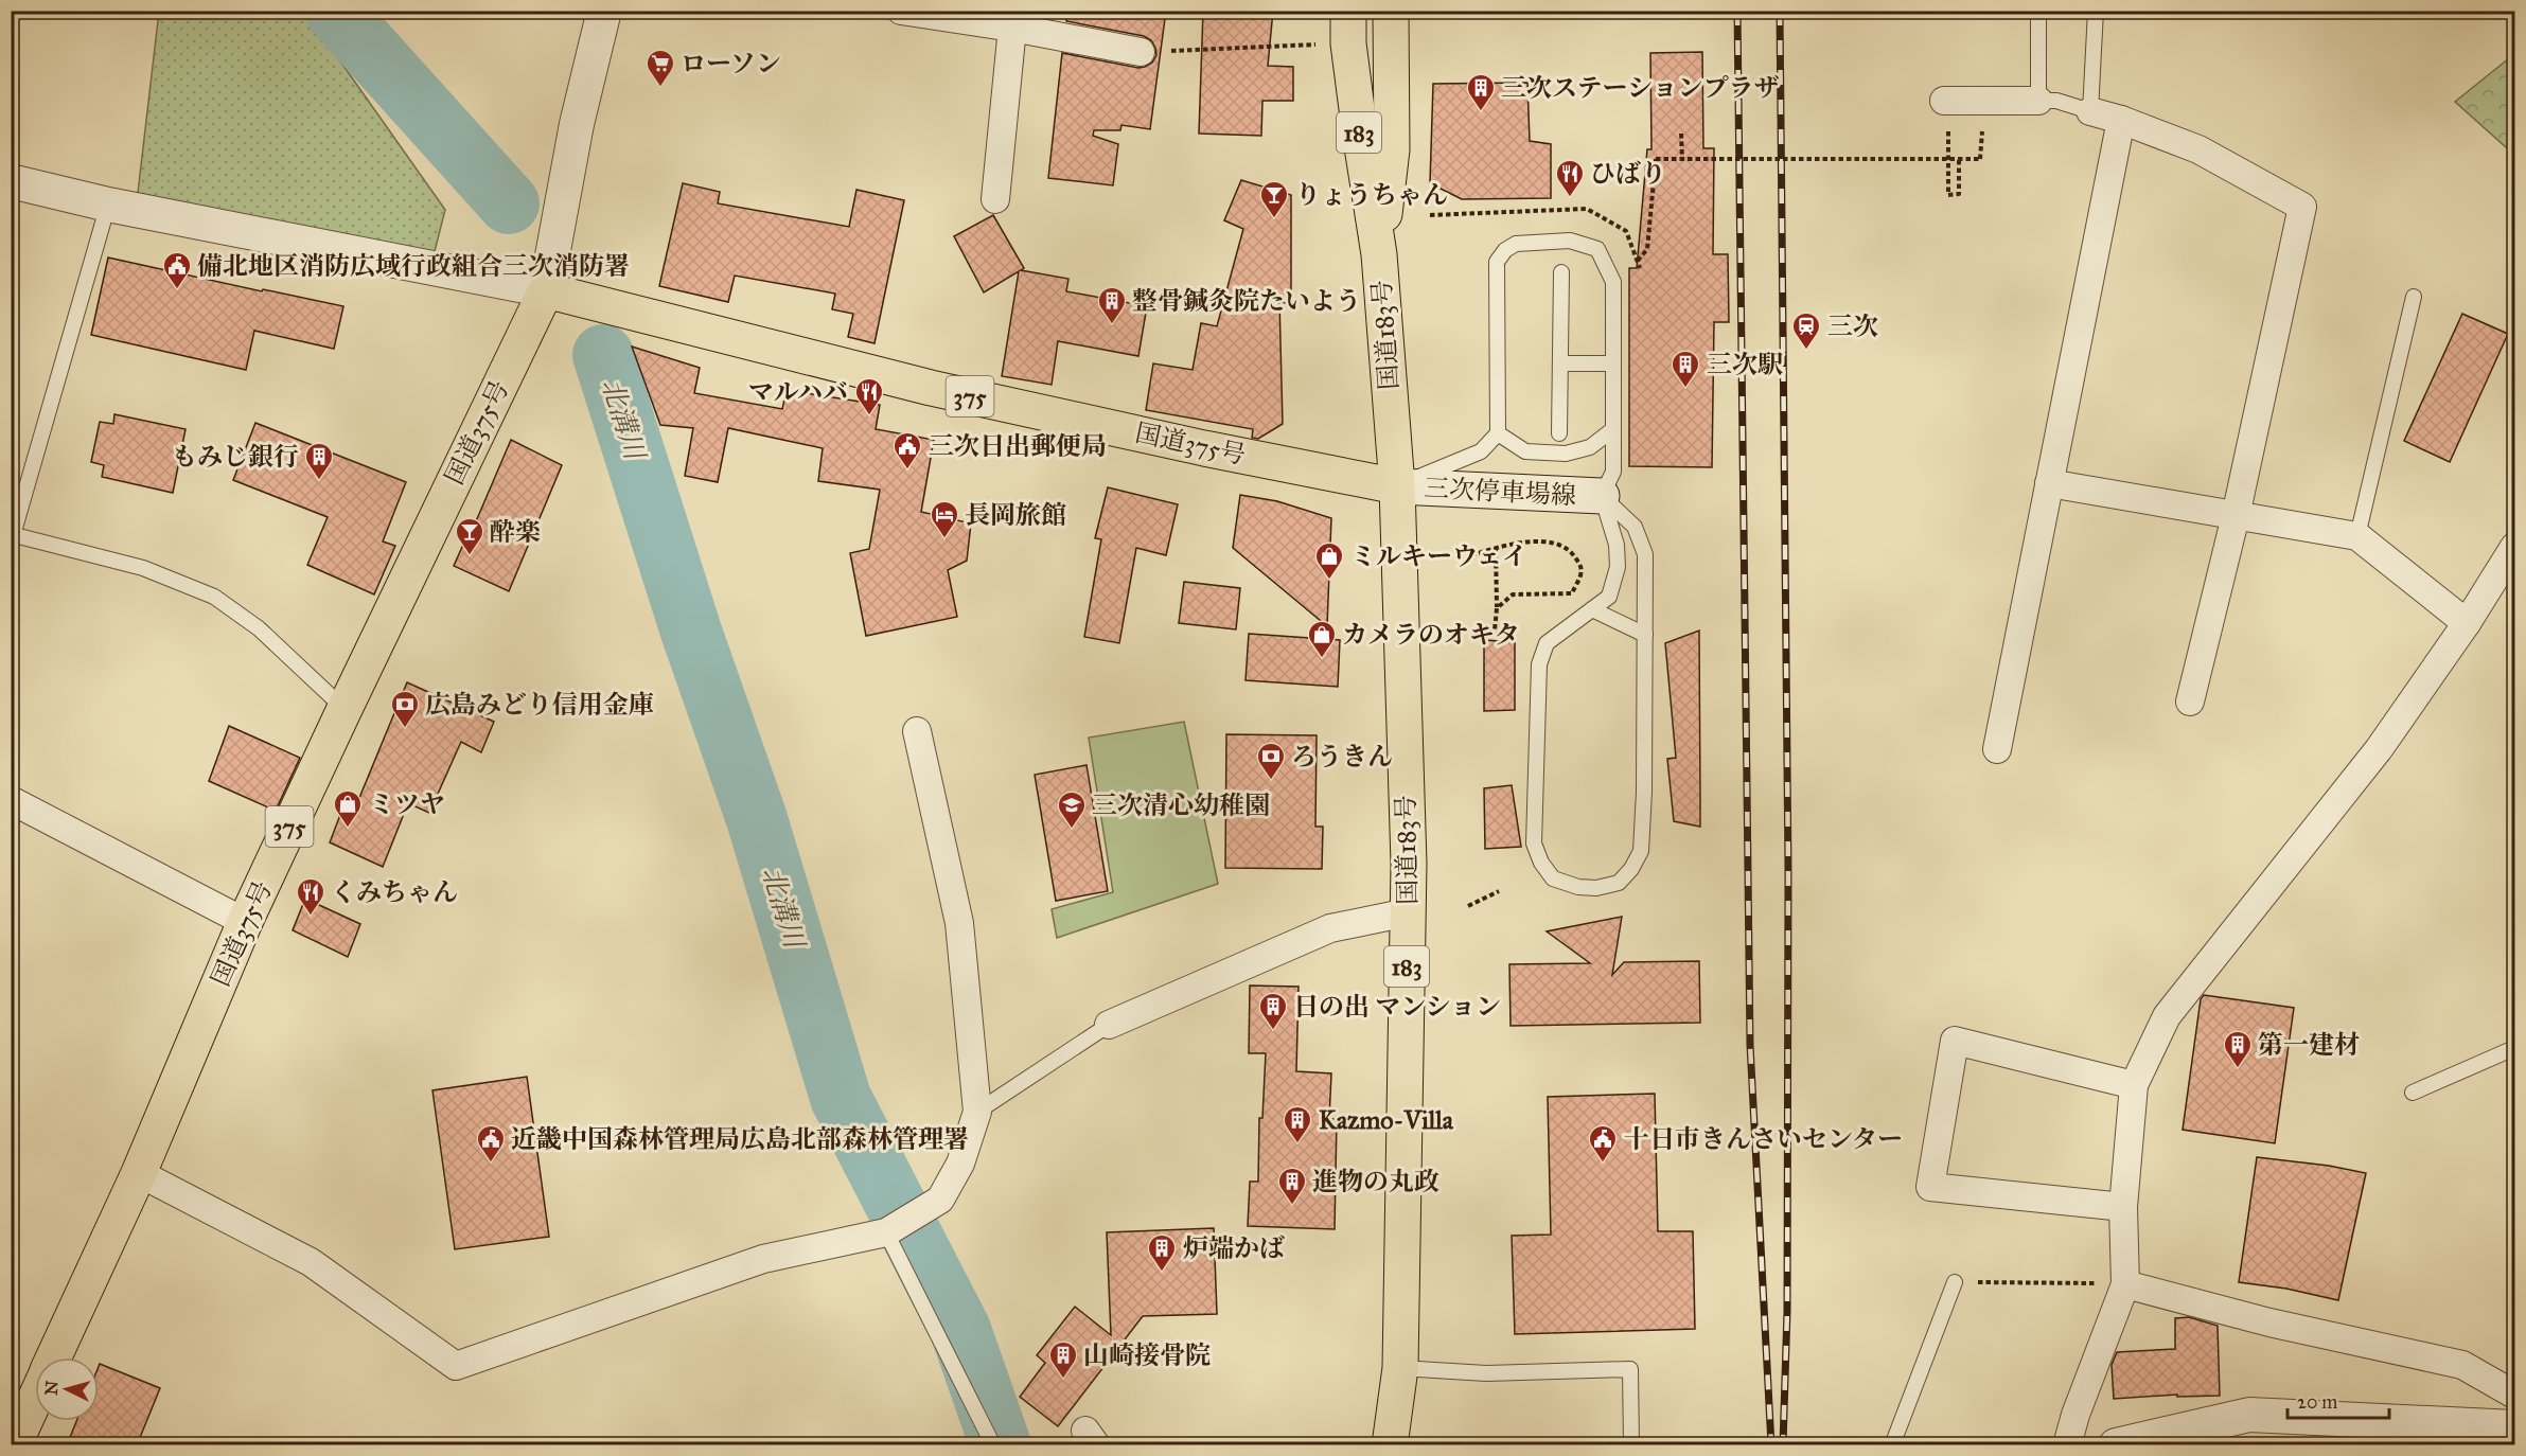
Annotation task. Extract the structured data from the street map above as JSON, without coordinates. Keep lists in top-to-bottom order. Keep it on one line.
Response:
{"streets":{"highway":["183","国道183号","375","国道375号"],"main road":["三次停車場線"]},"crossings":[["国道183号","国道375号"],["国道183号","三次停車場線"],["国道375号","三次停車場線"]],"water":["北溝川"],"places":{"supermarket":["ローソン"],"building":["三次ステーションプラザ","整骨鍼灸院たいよう","三次駅","もみじ銀行","日の出 マンション","第一建材","Kazmo-Villa","進物の丸政","炉端かば","山崎接骨院"],"restaurant":["ひばり","マルハバ","くみちゃん"],"bar":["りょうちゃん","酔楽"],"public building":["備北地区消防広域行政組合三次消防署","三次日出郵便局","近畿中国森林管理局広島北部森林管理署","十日市きんさいセンター"],"station":["三次"],"hotel":["長岡旅館"],"shop":["ミルキーウェイ","カメラのオキタ","ミツヤ"],"bank":["広島みどり信用金庫","ろうきん"],"school or university":["三次清心幼稚園"]},"scale_bar":"20 m","north":"left"}
